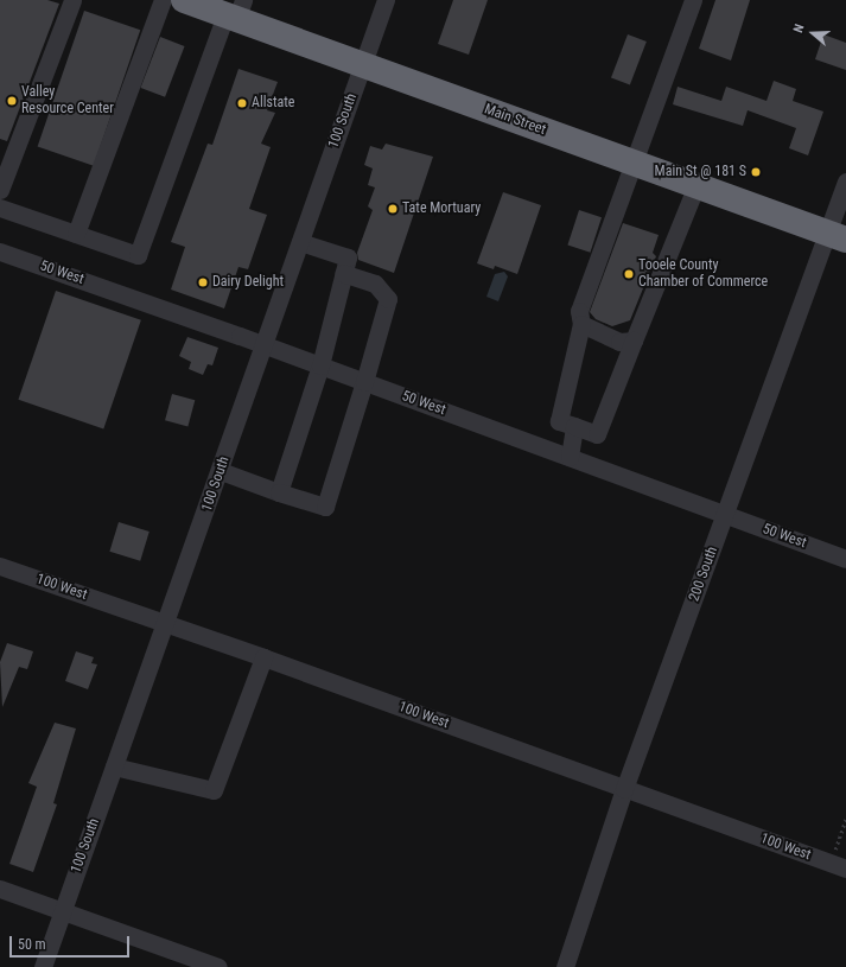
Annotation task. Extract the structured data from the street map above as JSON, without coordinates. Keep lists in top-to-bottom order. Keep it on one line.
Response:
{"streets":{"highway":["Main Street"],"street":["100 South","50 West","200 South","100 West"]},"crossings":[["Main Street","100 South"],["Main Street","200 South"],["100 South","50 West"],["100 South","100 West"],["50 West","200 South"],["200 South","100 West"]],"places":["Valley Resource Center","Allstate","Main St @ 181 S","Tate Mortuary","Tooele County Chamber of Commerce","Dairy Delight"],"scale_bar":"50 m","north":"left"}
